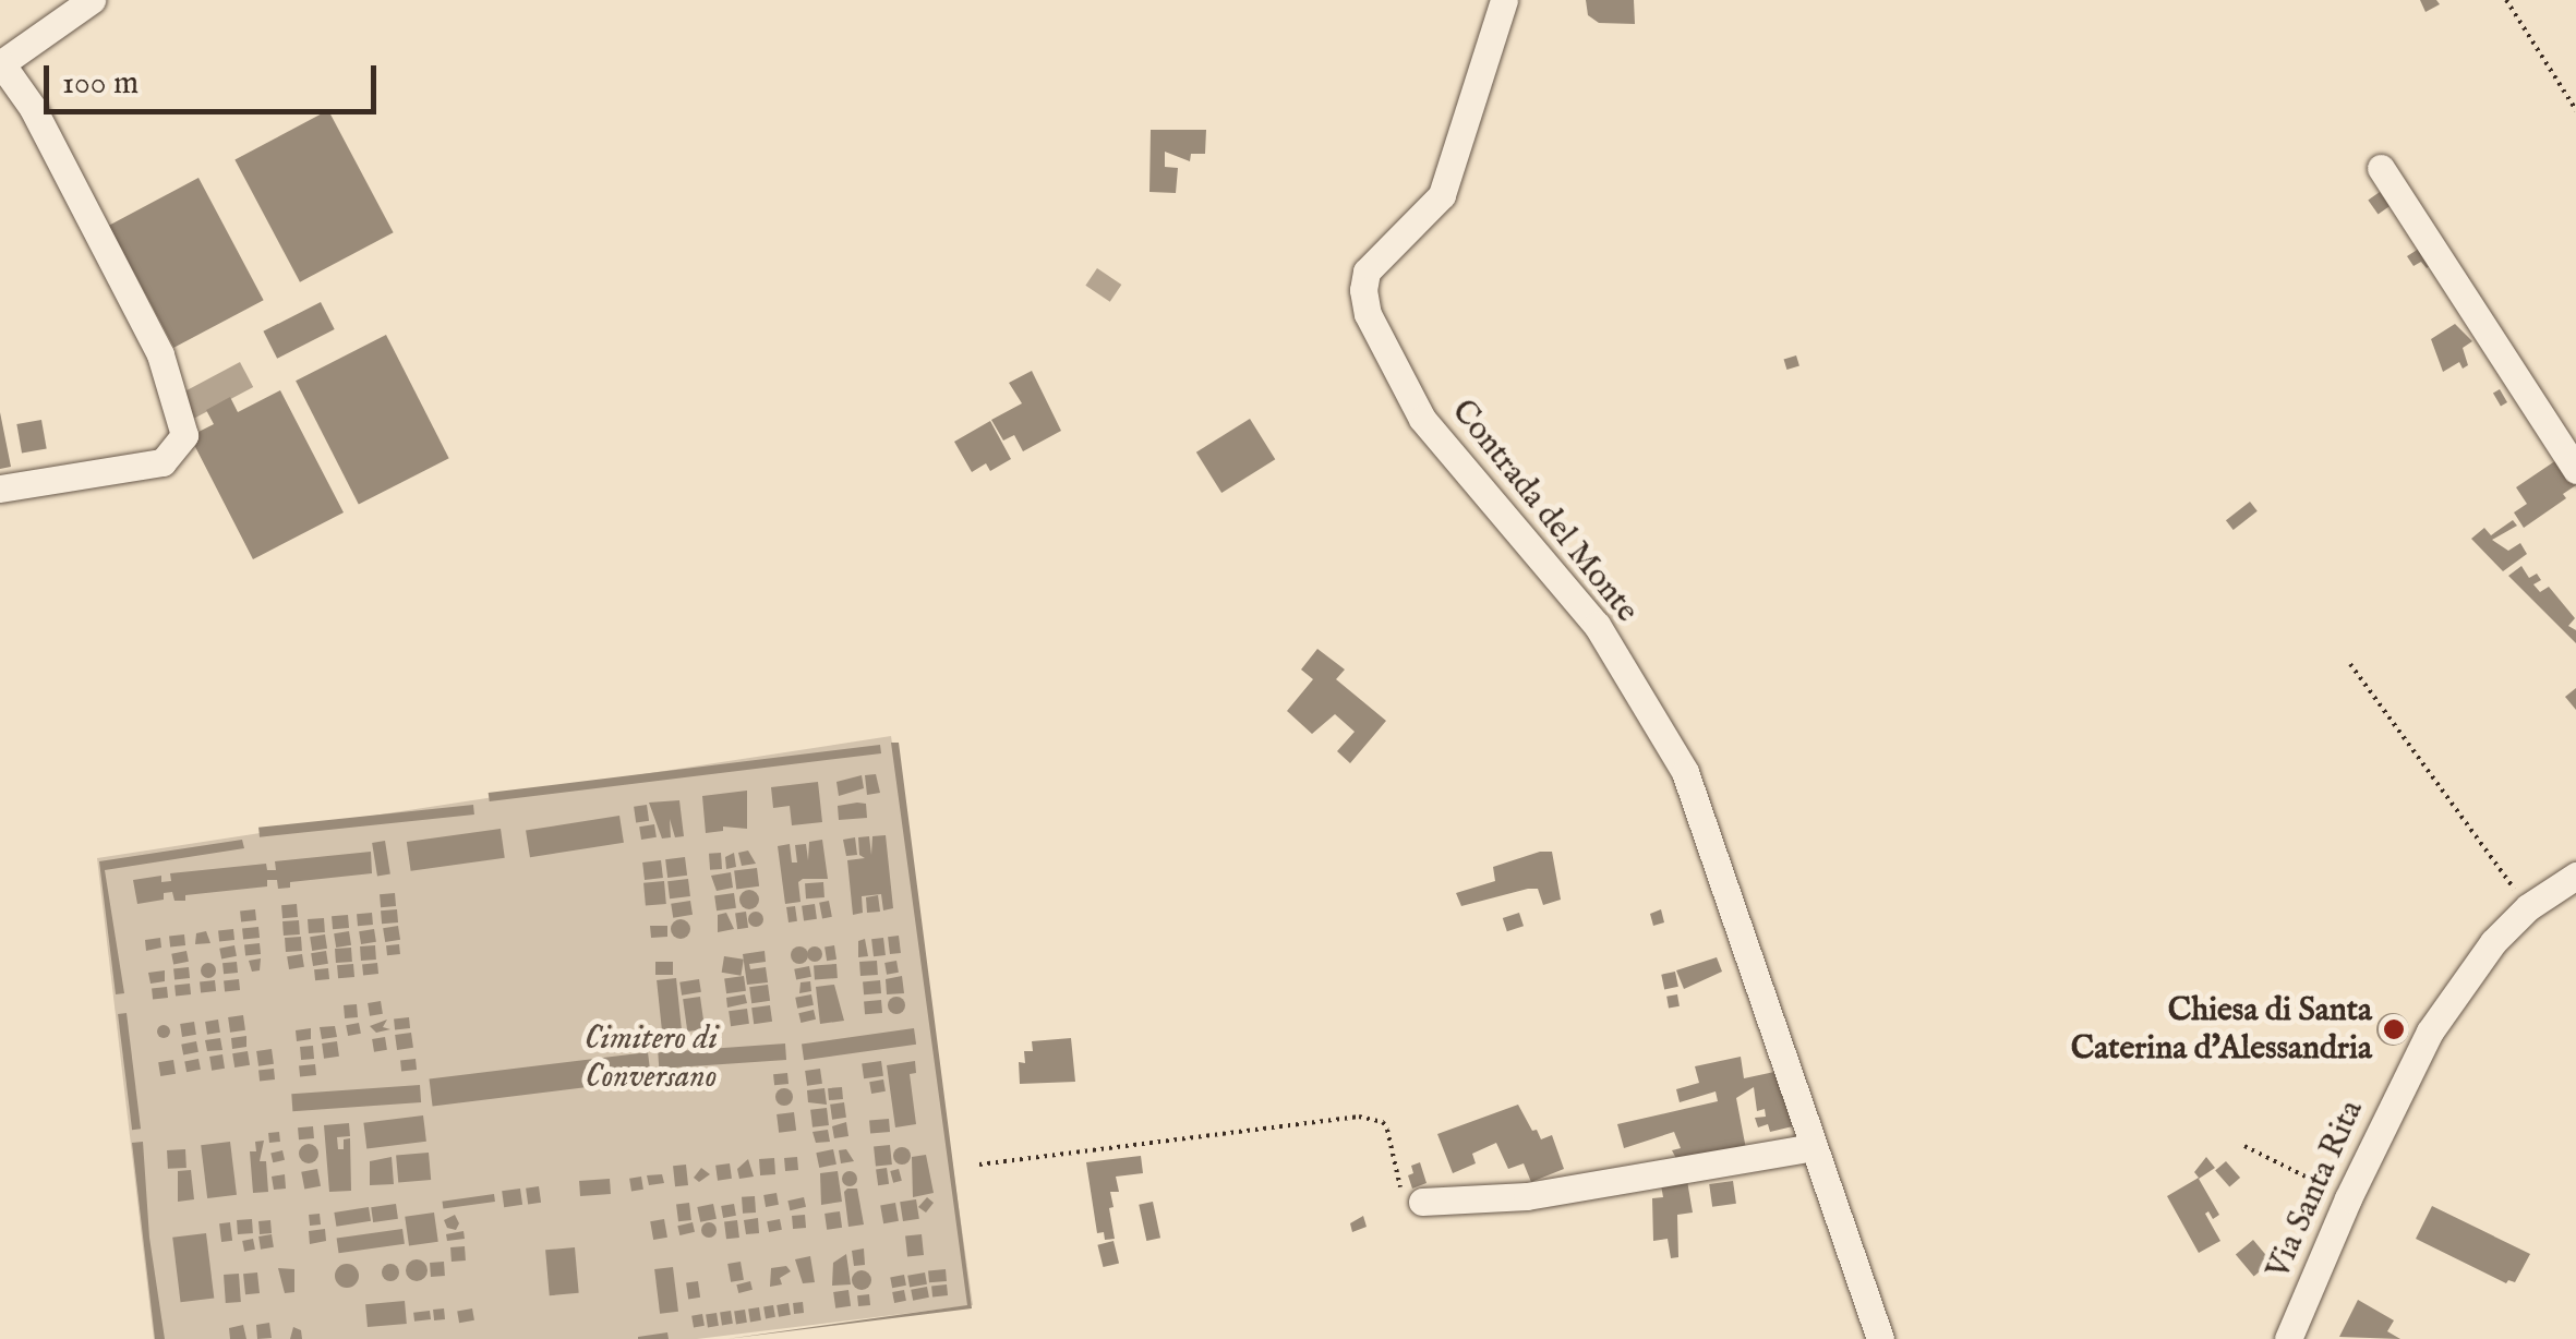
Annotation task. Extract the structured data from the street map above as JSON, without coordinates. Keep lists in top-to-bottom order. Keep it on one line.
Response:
{"streets":{"street":["Contrada del Monte","Via Santa Rita"]},"parks":["Cimitero di Conversano"],"places":["Chiesa di Santa Caterina d'Alessandria"],"scale_bar":"100 m"}
